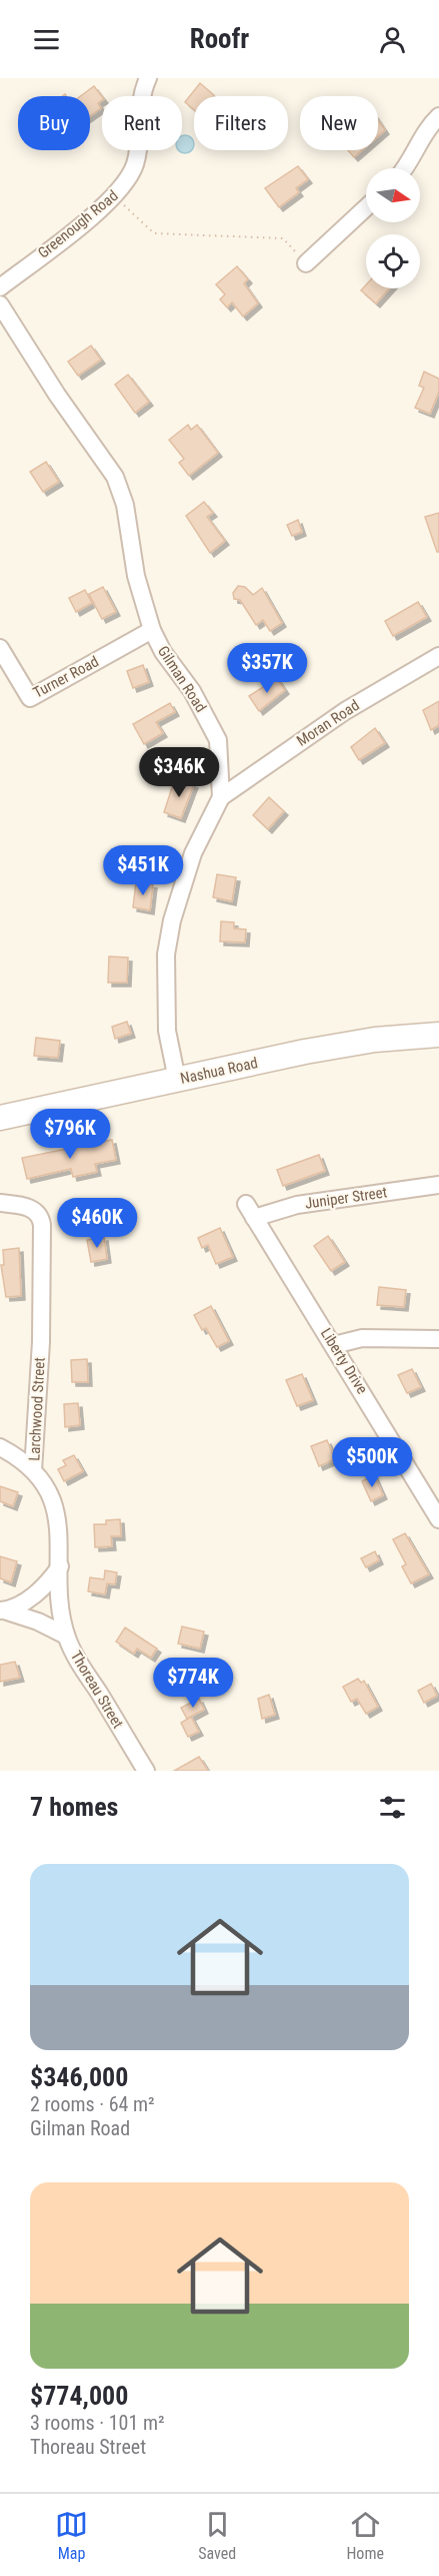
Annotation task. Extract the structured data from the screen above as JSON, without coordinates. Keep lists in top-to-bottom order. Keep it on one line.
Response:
{"streets":{"main road":["Nashua Road"],"street":["Greenough Road","Turner Road","Gilman Road","Moran Road","Juniper Street","Liberty Drive","Larchwood Street","Thoreau Street"]},"crossings":[["Turner Road","Gilman Road"],["Gilman Road","Moran Road"],["Gilman Road","Nashua Road"],["Juniper Street","Liberty Drive"],["Larchwood Street","Thoreau Street"]],"north":"right","page":{"header":"Roofr","chip":["Buy","Rent","Filters","New"],"price":["$357K","$346K","$451K","$796K","$460K","$500K","$774K"],"heading":"7 homes","list":[{"name":"$346,000","note":"2 rooms · 64 m² · Gilman Road"},{"name":"$774,000","note":"3 rooms · 101 m² · Thoreau Street"}],"tabs":["Map","Saved","Home"]}}
